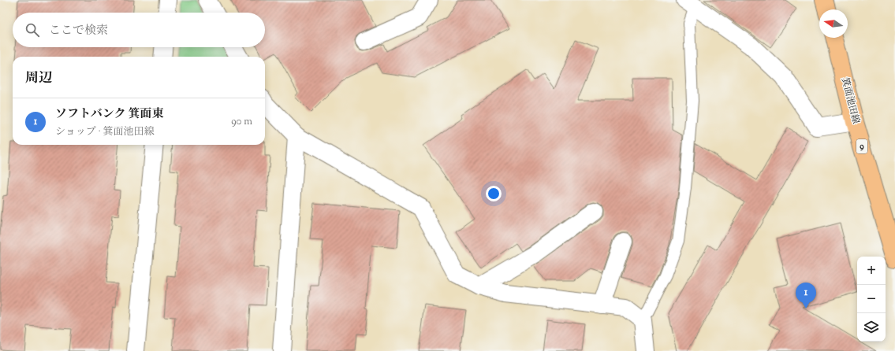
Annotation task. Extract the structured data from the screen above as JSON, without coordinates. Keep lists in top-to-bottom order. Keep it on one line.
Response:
{"streets":{"main road":["箕面池田線","9"]},"north":"left","page":{"search":"ここで検索","heading":"周辺","list":[{"mark":"1","name":"ソフトバンク 箕面東","note":"ショップ · 箕面池田線","value":"90 m"}],"map_buttons":["+","−"],"pins":"1"}}
